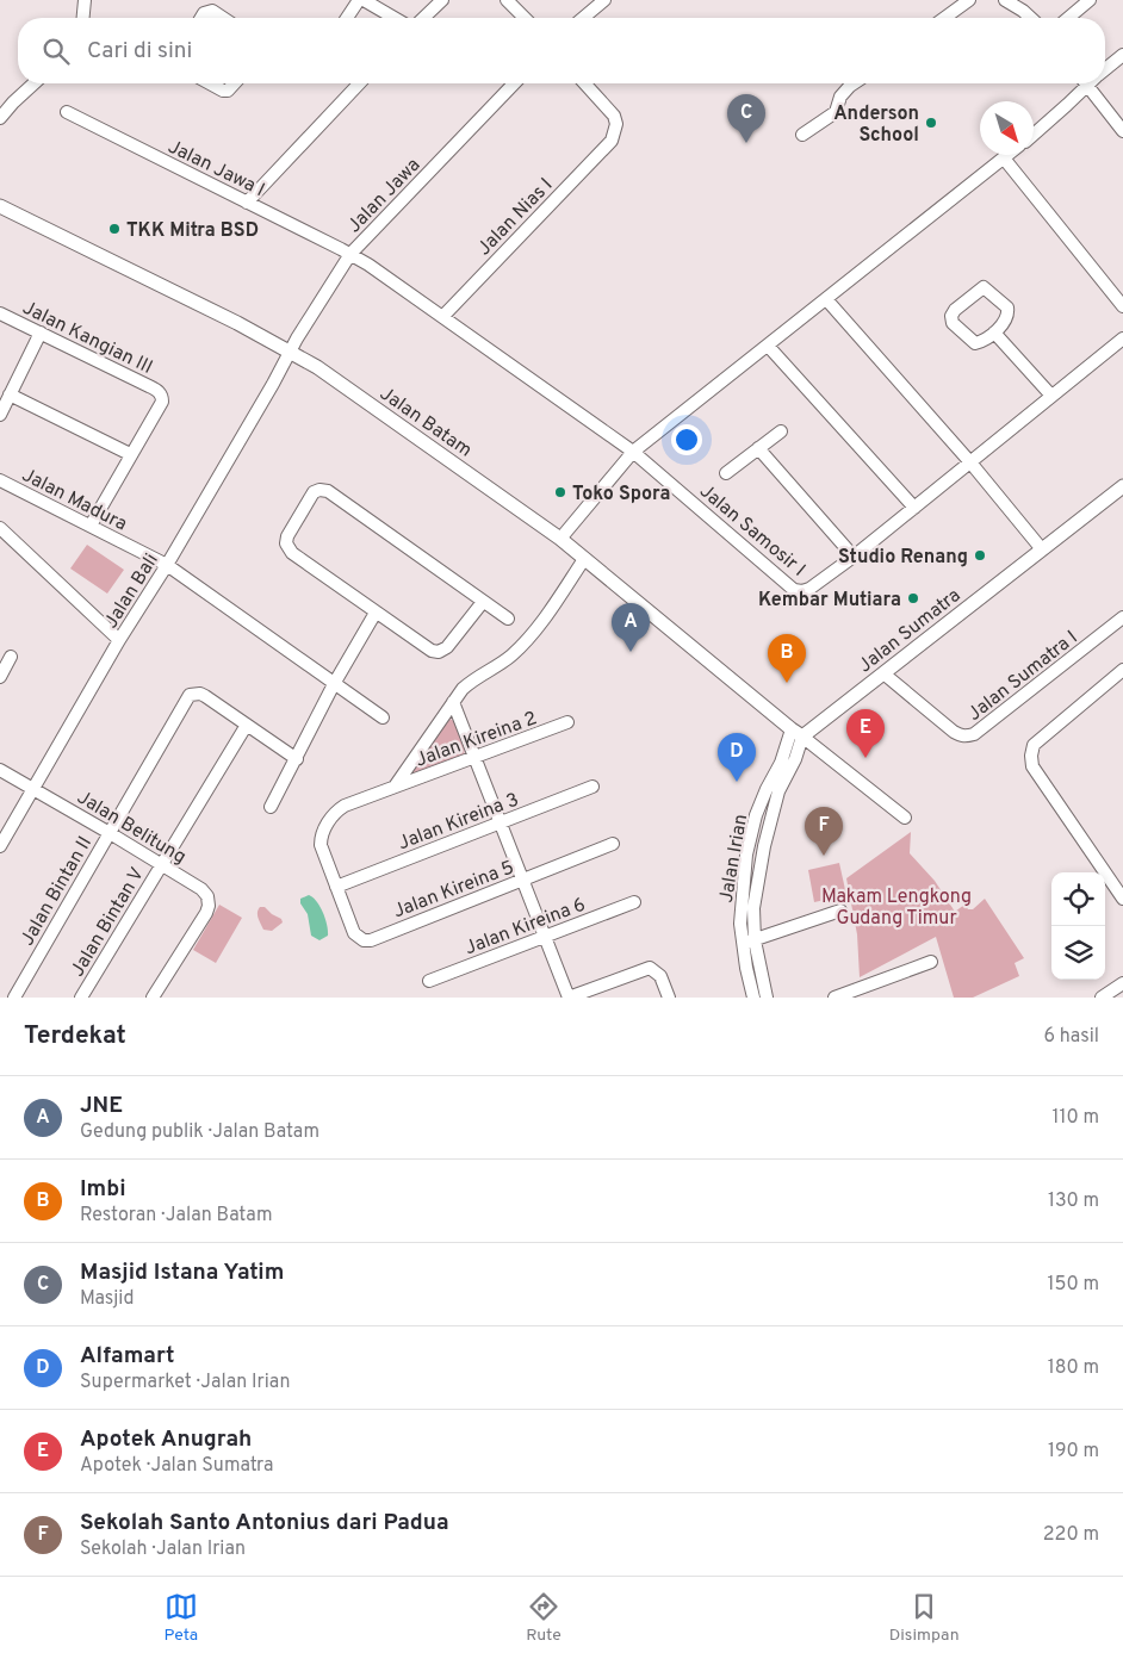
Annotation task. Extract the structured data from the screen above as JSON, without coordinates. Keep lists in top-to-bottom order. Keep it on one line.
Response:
{"streets":{"street":["Jalan Jawa I","Jalan Jawa","Jalan Nias I","Jalan Kangian III","Jalan Batam","Jalan Madura","Jalan Samosir I","Jalan Bali","Jalan Sumatra","Jalan Sumatra I","Jalan Kireina 2","Jalan Kireina 3","Jalan Belitung","Jalan Irian","Jalan Kireina 5","Jalan Bintan II","Jalan Bintan V","Jalan Kireina 6"]},"crossings":[["Jalan Jawa I","Jalan Jawa"],["Jalan Jawa I","Jalan Samosir I"],["Jalan Jawa","Jalan Batam"],["Jalan Jawa","Jalan Samosir I"],["Jalan Jawa","Jalan Bali"],["Jalan Nias I","Jalan Samosir I"],["Jalan Batam","Jalan Bali"],["Jalan Batam","Jalan Sumatra"],["Jalan Batam","Jalan Irian"],["Jalan Madura","Jalan Bali"],["Jalan Bali","Jalan Belitung"],["Jalan Sumatra","Jalan Sumatra I"],["Jalan Sumatra","Jalan Irian"],["Jalan Kireina 2","Jalan Kireina 3"],["Jalan Kireina 2","Jalan Kireina 5"],["Jalan Kireina 3","Jalan Kireina 5"],["Jalan Belitung","Jalan Bintan II"],["Jalan Belitung","Jalan Bintan V"],["Jalan Bintan II","Jalan Bintan V"]],"parks":["Makam Lengkong Gudang Timur"],"places":["Anderson School","TKK Mitra BSD","Toko Spora","Studio Renang","Kembar Mutiara"],"north":"bottom right","page":{"search":"Cari di sini","pins":["C","A","B","E","D","F"],"heading":["Terdekat","6 hasil"],"list":[{"mark":"A","name":"JNE","note":"Gedung publik · Jalan Batam","value":"110 m"},{"mark":"B","name":"Imbi","note":"Restoran · Jalan Batam","value":"130 m"},{"mark":"C","name":"Masjid Istana Yatim","note":"Masjid","value":"150 m"},{"mark":"D","name":"Alfamart","note":"Supermarket · Jalan Irian","value":"180 m"},{"mark":"E","name":"Apotek Anugrah","note":"Apotek · Jalan Sumatra","value":"190 m"},{"mark":"F","name":"Sekolah Santo Antonius dari Padua","note":"Sekolah · Jalan Irian","value":"220 m"}],"nav":["Peta","Rute","Disimpan"]}}
